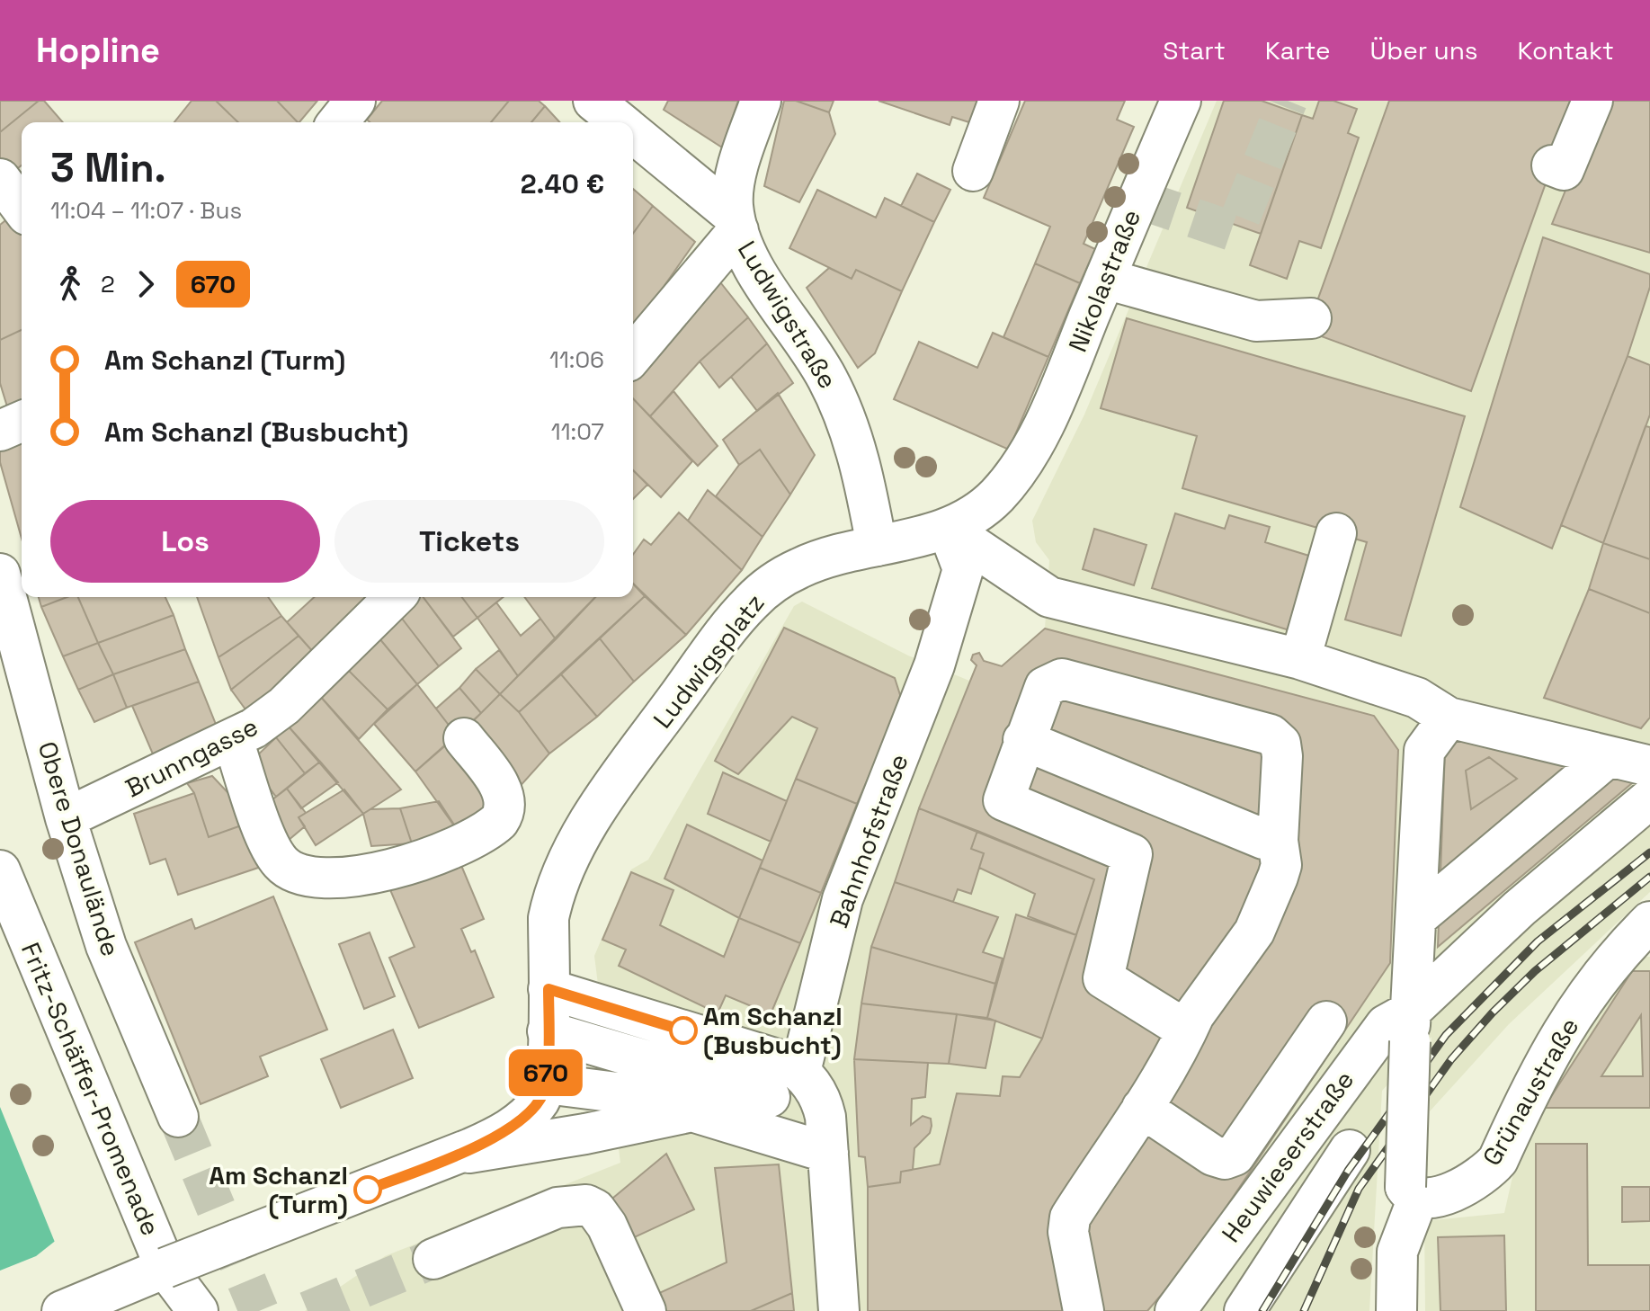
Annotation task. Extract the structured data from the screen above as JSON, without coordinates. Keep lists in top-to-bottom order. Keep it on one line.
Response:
{"streets":{"street":["Nikolastraße","Ludwigstraße","Ludwigsplatz","Brunngasse","Bahnhofstraße","Obere Donaulände","Fritz-Schäffer-Promenade","Grünaustraße","Heuwieserstraße"]},"crossings":[["Nikolastraße","Ludwigsplatz"],["Ludwigstraße","Ludwigsplatz"],["Ludwigsplatz","Bahnhofstraße"],["Brunngasse","Obere Donaulände"]],"places":["Am Schanzl (Busbucht)","Am Schanzl (Turm)"],"lines":["bus line 670"],"page":{"header":"Hopline","nav":["Start","Karte","Über uns","Kontakt"],"on_map":"670","heading":["3 Min.","11:04 – 11:07 · Bus","2.40 €"],"legs":["2","670"],"list":[{"name":"Am Schanzl (Turm)","value":"11:06"},{"name":"Am Schanzl (Busbucht)","value":"11:07"}],"buttons":["Los","Tickets"]}}
